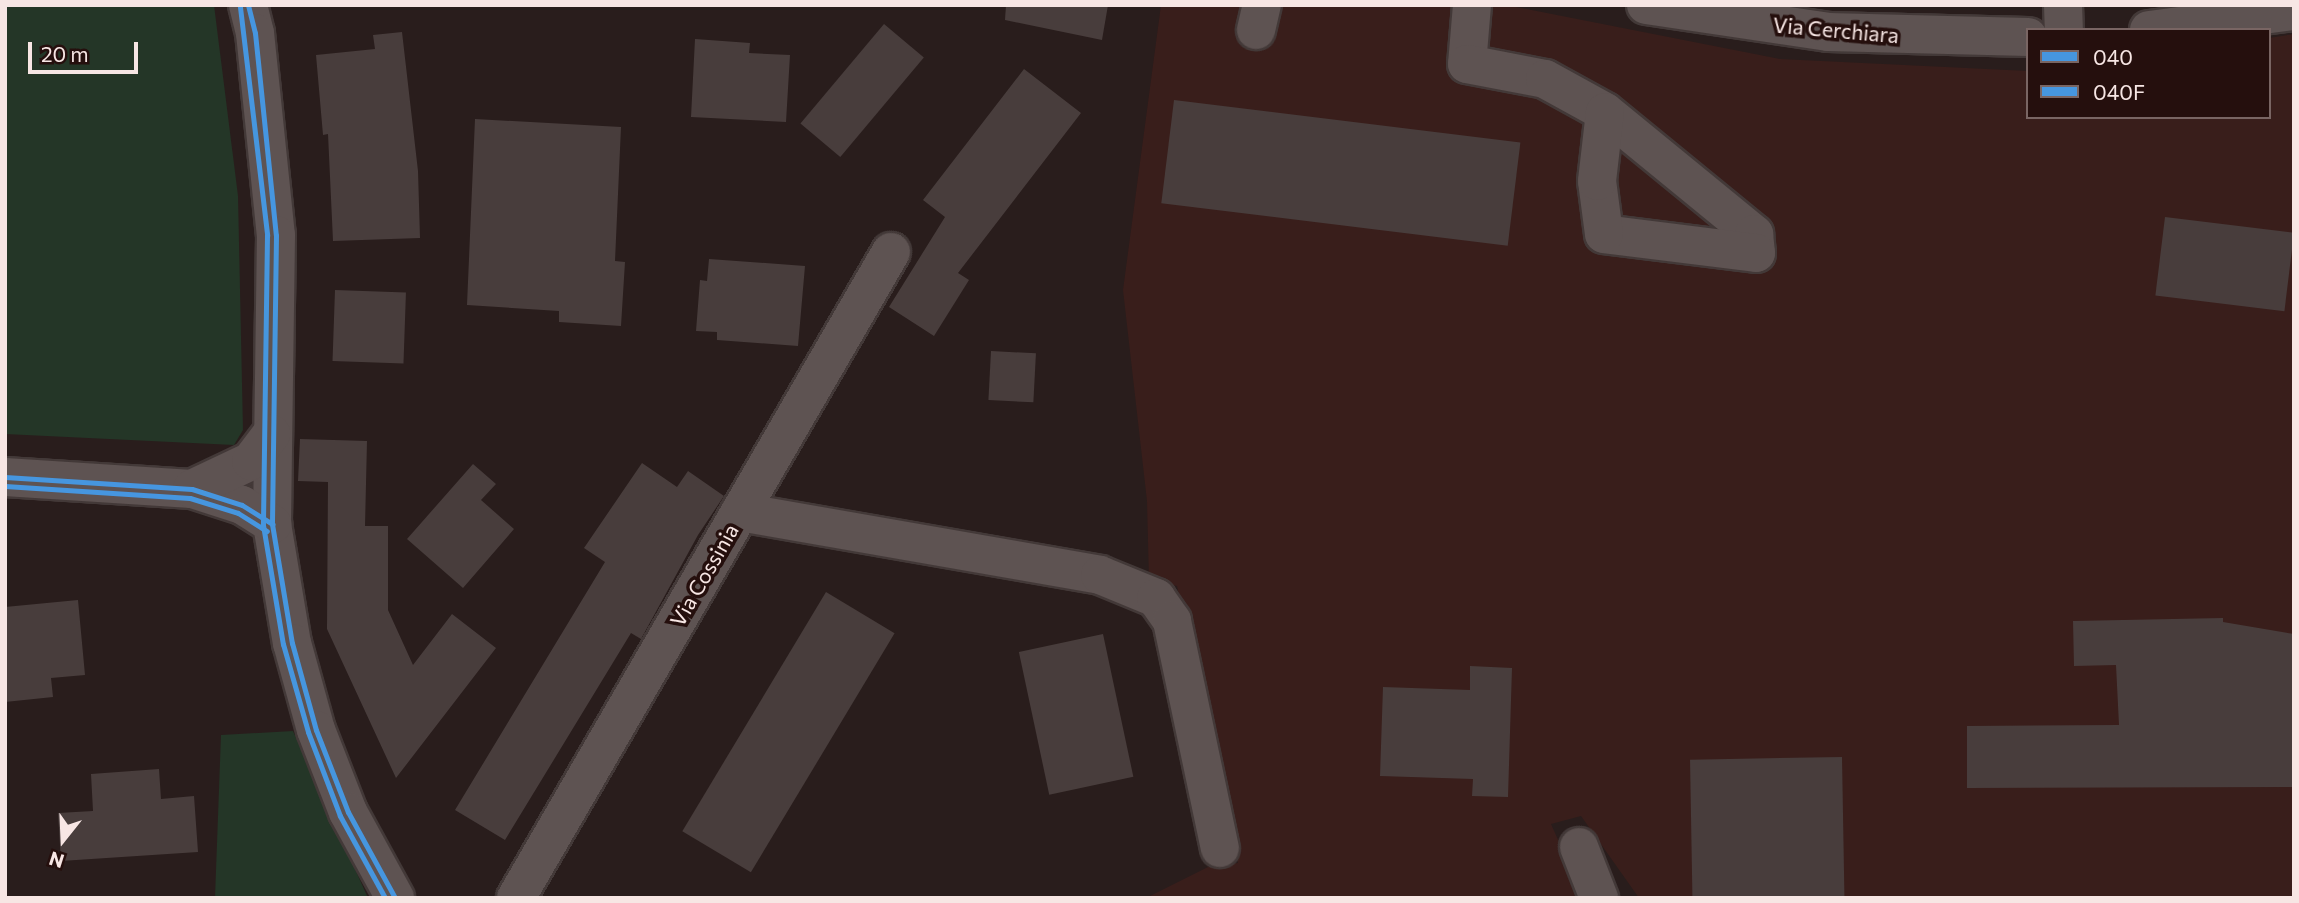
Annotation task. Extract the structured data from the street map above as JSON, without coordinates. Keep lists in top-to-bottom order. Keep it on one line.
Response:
{"streets":{"street":["Via Cerchiara","Via Cossinia"]},"lines":["transit line 040","transit line 040F"],"legend":["040","040F"],"scale_bar":"20 m","north":"bottom"}
